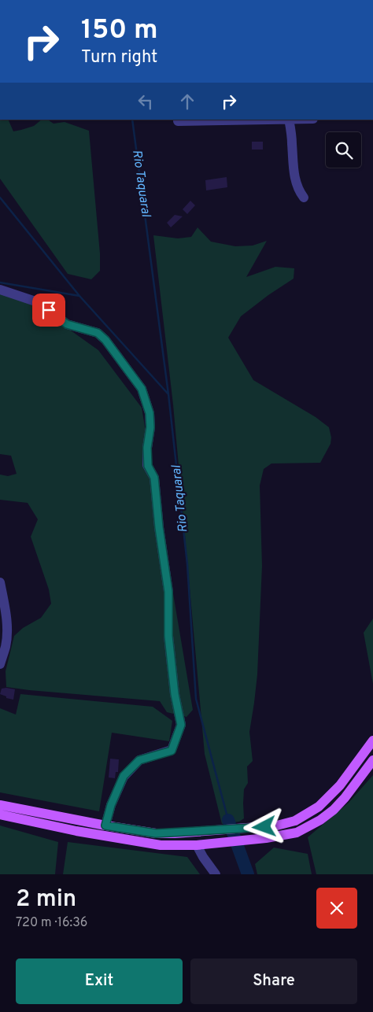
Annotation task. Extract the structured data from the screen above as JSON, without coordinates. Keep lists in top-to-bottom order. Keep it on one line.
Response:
{"water":["Rio Taquaral"],"page":{"turn":["150 m","Turn right"],"heading":["2 min","720 m · 16:36"],"buttons":["Exit","Share"]}}
